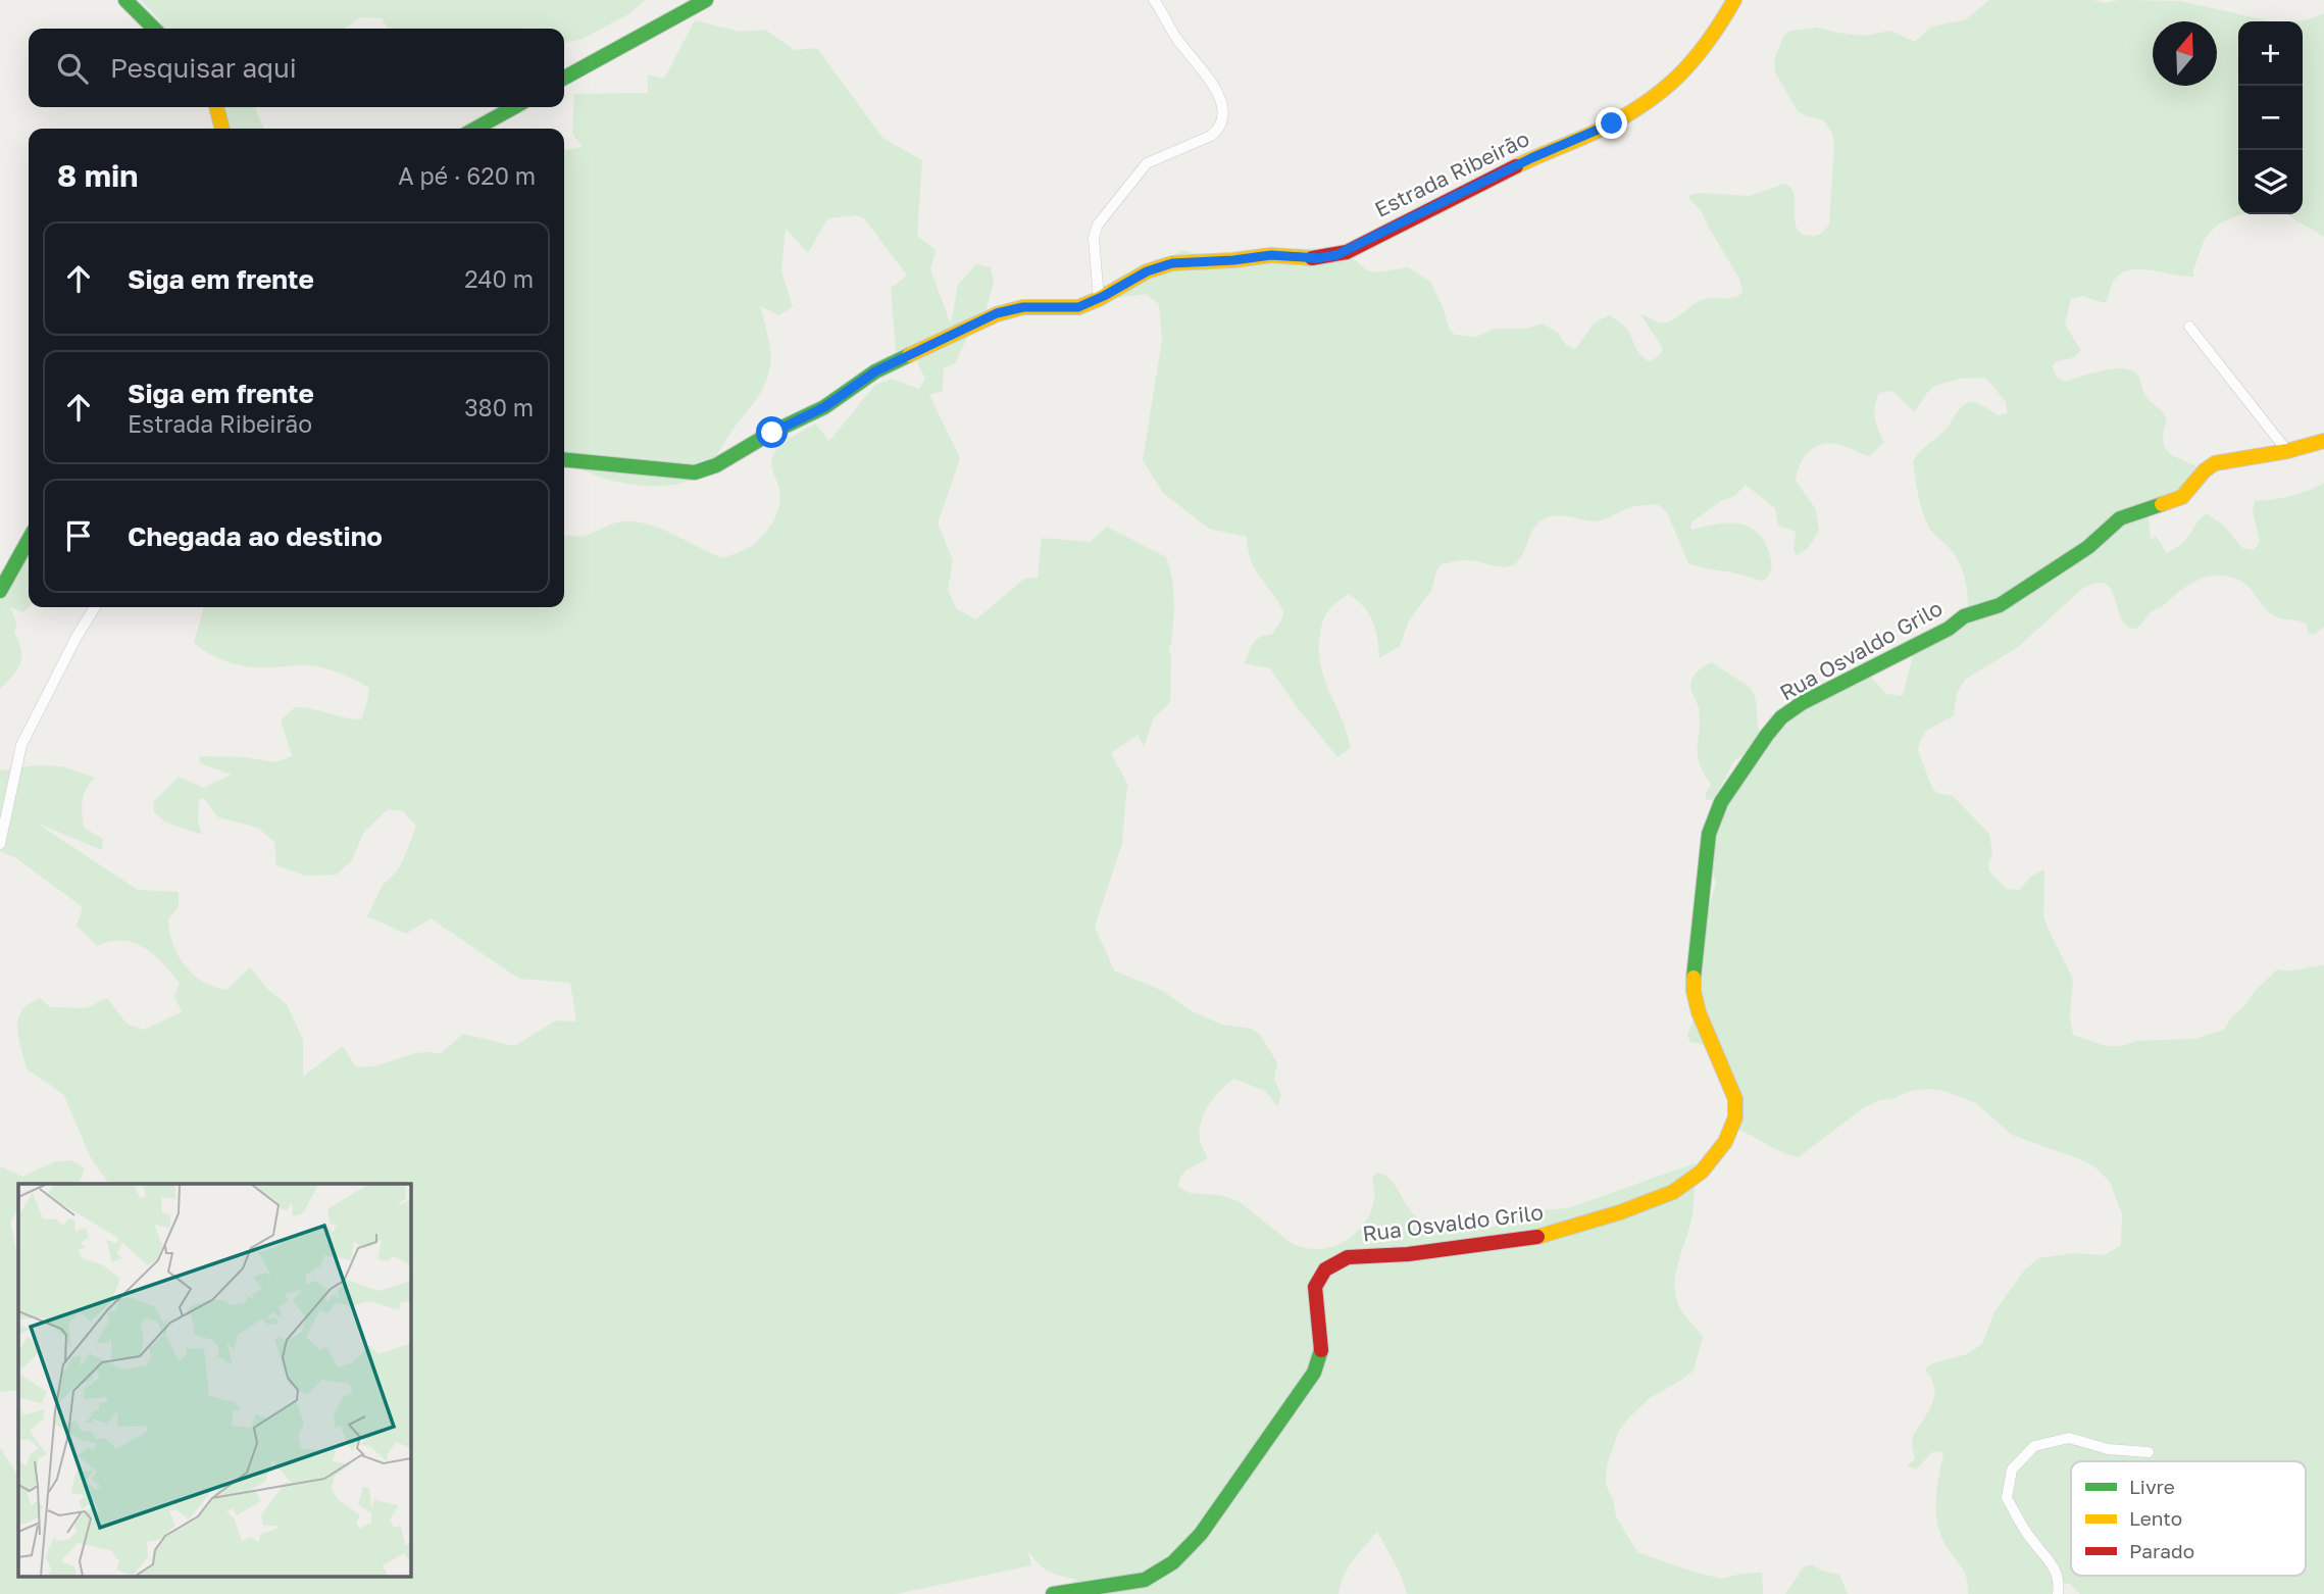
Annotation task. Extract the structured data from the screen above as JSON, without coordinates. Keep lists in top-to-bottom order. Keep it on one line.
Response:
{"streets":{"main road":["Estrada Ribeirão","Rua Osvaldo Grilo"]},"legend":["Livre","Lento","Parado"],"north":"top","page":{"map_buttons":["+","−"],"search":"Pesquisar aqui","heading":["8 min","A pé · 620 m"],"list":[["Siga em frente","240 m"],["Siga em frente","Estrada Ribeirão","380 m"],"Chegada ao destino"]}}
